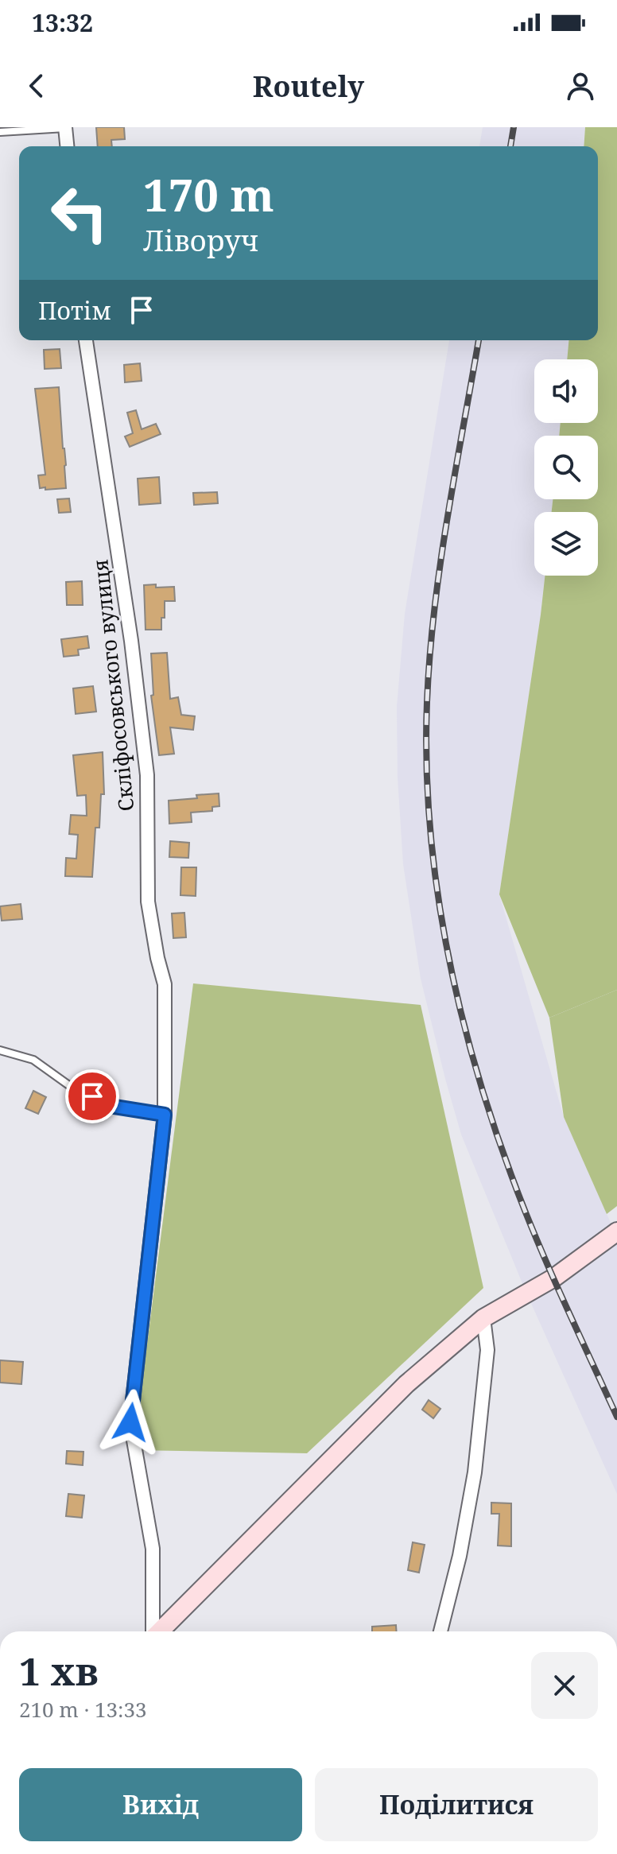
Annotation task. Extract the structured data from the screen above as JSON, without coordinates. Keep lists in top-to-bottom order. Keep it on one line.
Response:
{"streets":{"street":["Скліфосовського вулиця"]},"page":{"status":"13:32","header":"Routely","turn":["170 m","Ліворуч"],"then":"Потім","heading":["1 хв","210 m · 13:33"],"buttons":["Вихід","Поділитися"]}}
